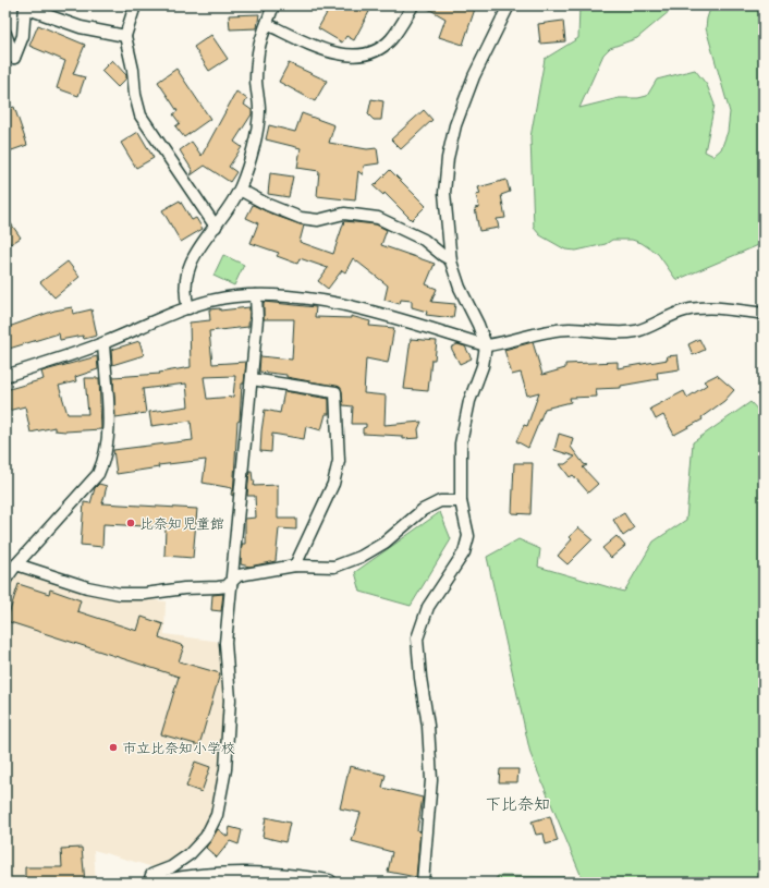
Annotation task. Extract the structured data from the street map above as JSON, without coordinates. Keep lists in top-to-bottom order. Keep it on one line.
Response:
{"districts":["下比奈知"],"places":["比奈知児童館","市立比奈知小学校"]}
